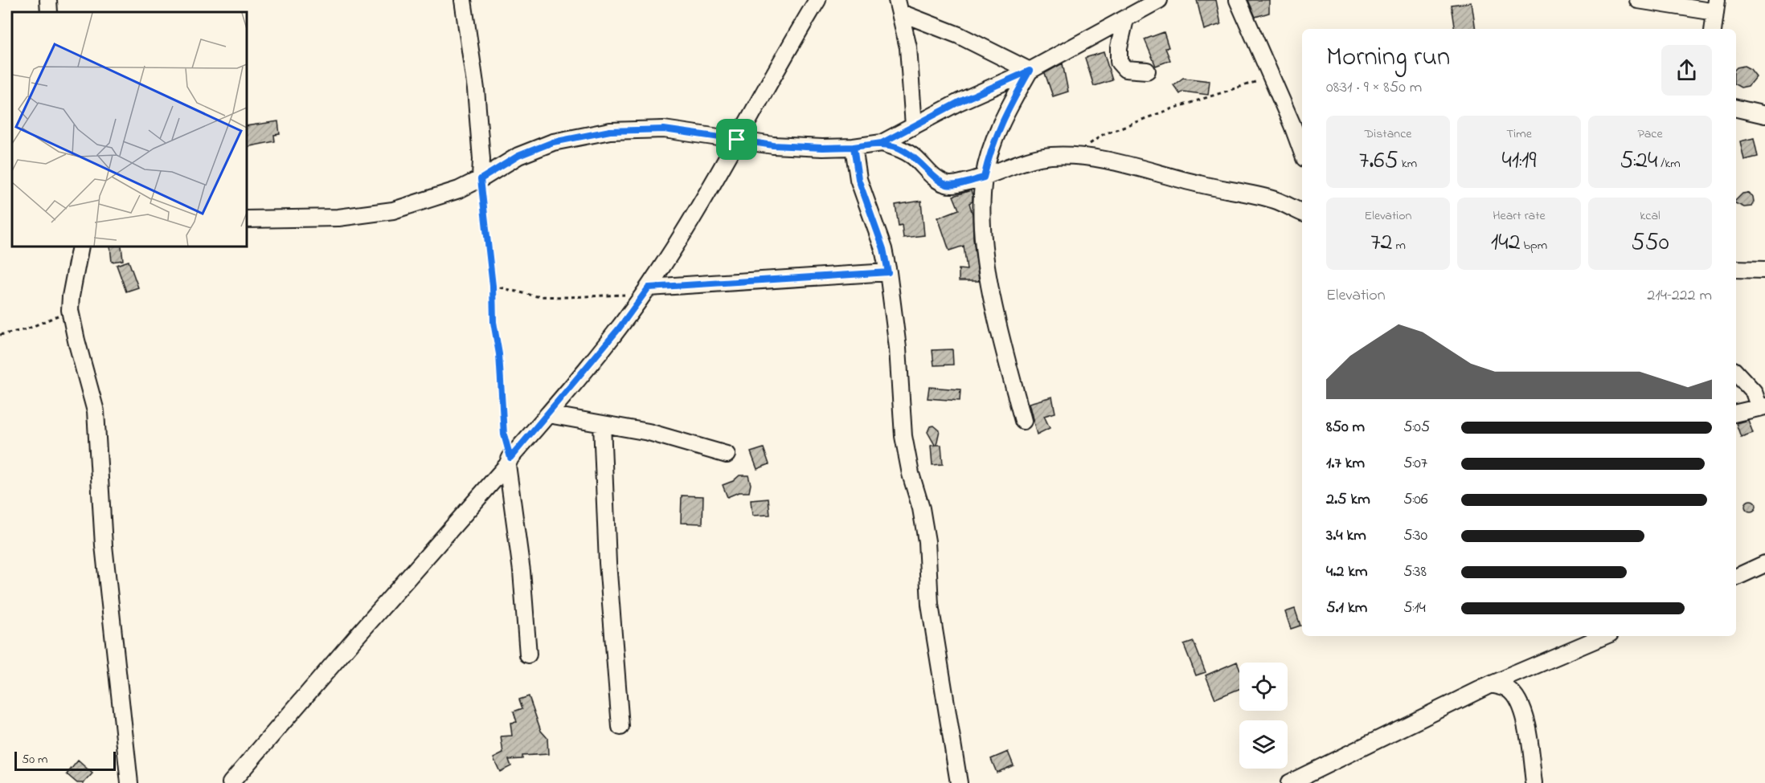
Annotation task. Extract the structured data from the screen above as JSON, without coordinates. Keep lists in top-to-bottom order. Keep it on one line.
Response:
{"scale_bar":"50 m","page":{"heading":["Morning run","08:31 · 9 × 850 m"],"stats":[["Distance","7.65 km"],["Time","41:19"],["Pace","5:24 /km"],["Elevation","72 m"],["Heart rate","142 bpm"],["kcal","550"]],"chart":["Elevation","214–222 m"],"list":[{"name":"850 m","note":"5:05"},{"name":"1.7 km","note":"5:07"},{"name":"2.5 km","note":"5:06"},{"name":"3.4 km","note":"5:30"},{"name":"4.2 km","note":"5:38"},{"name":"5.1 km","note":"5:14"}],"scale":"50 m"}}
